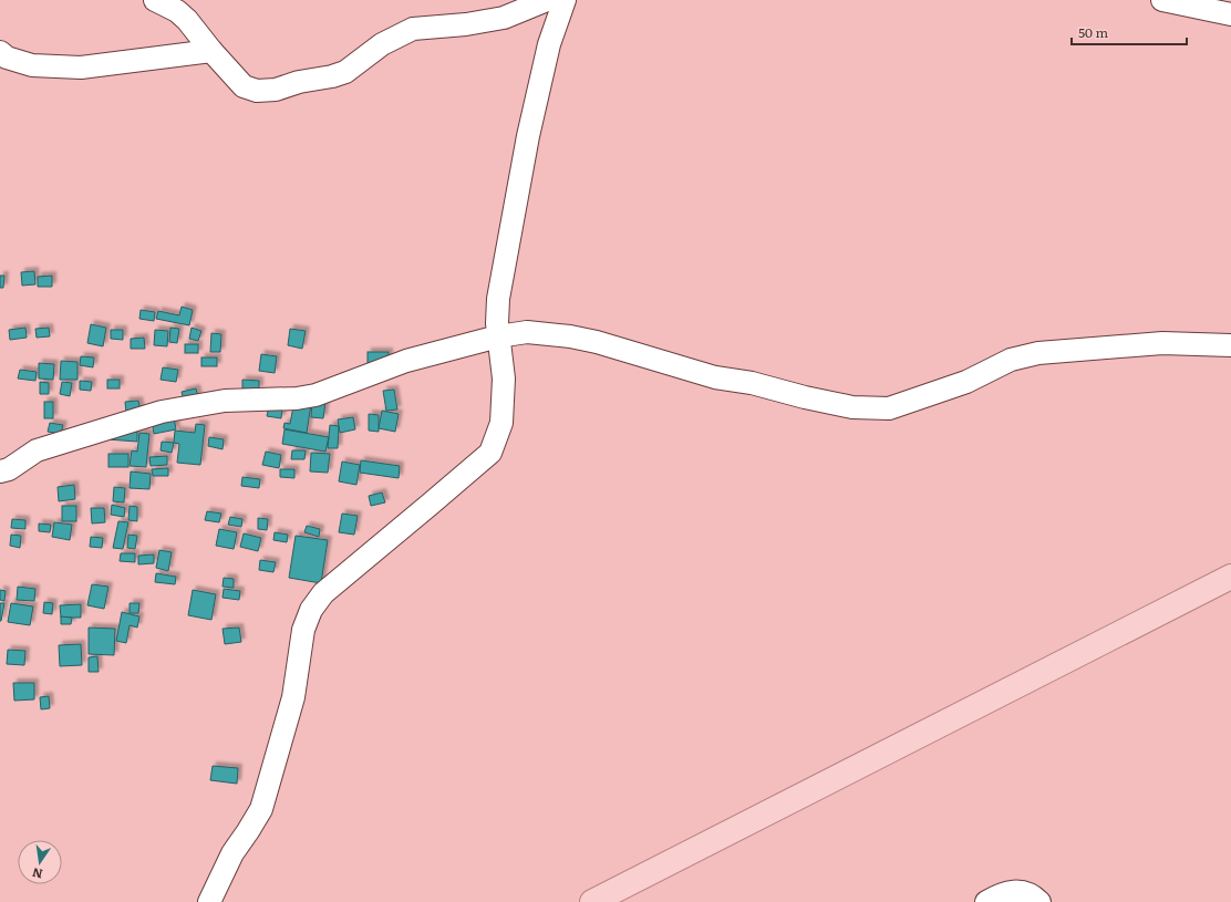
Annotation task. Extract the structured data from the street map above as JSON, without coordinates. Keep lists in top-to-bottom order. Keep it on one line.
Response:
{"scale_bar":"50 m","north":"bottom"}
